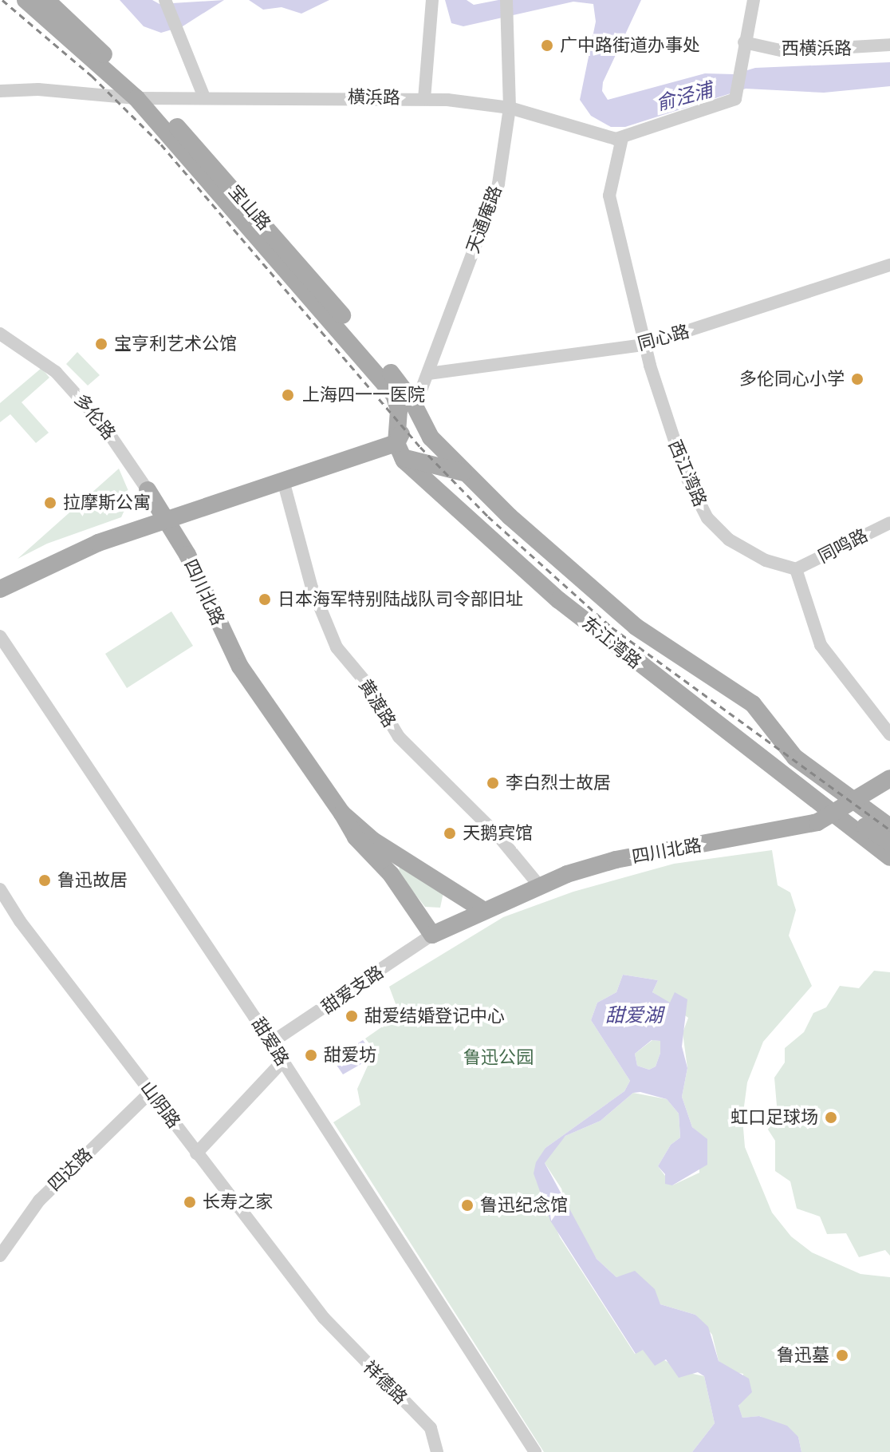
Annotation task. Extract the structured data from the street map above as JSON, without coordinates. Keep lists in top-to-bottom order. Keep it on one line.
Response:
{"streets":{"main road":["宝山路","多伦路","四川北路","东江湾路"],"street":["西横浜路","横浜路","天通庵路","同心路","西江湾路","同鸣路","黄渡路","甜爱支路","甜爱路","山阴路","四达路","祥德路"]},"crossings":[["西横浜路","横浜路"],["横浜路","宝山路"],["横浜路","天通庵路"],["横浜路","西江湾路"],["宝山路","天通庵路"],["宝山路","东江湾路"],["天通庵路","同心路"],["天通庵路","东江湾路"],["同心路","西江湾路"],["多伦路","四川北路"],["西江湾路","同鸣路"],["四川北路","东江湾路"],["四川北路","黄渡路"],["四川北路","甜爱支路"],["甜爱支路","甜爱路"],["山阴路","四达路"],["山阴路","祥德路"]],"water":["俞泾浦","甜爱湖"],"parks":["鲁迅公园"],"places":["广中路街道办事处","宝亨利艺术公馆","多伦同心小学","上海四一一医院","拉摩斯公寓","日本海军特别陆战队司令部旧址","李白烈士故居","天鹅宾馆","鲁迅故居","甜爱结婚登记中心","甜爱坊","虹口足球场","长寿之家","鲁迅纪念馆","鲁迅墓"]}
